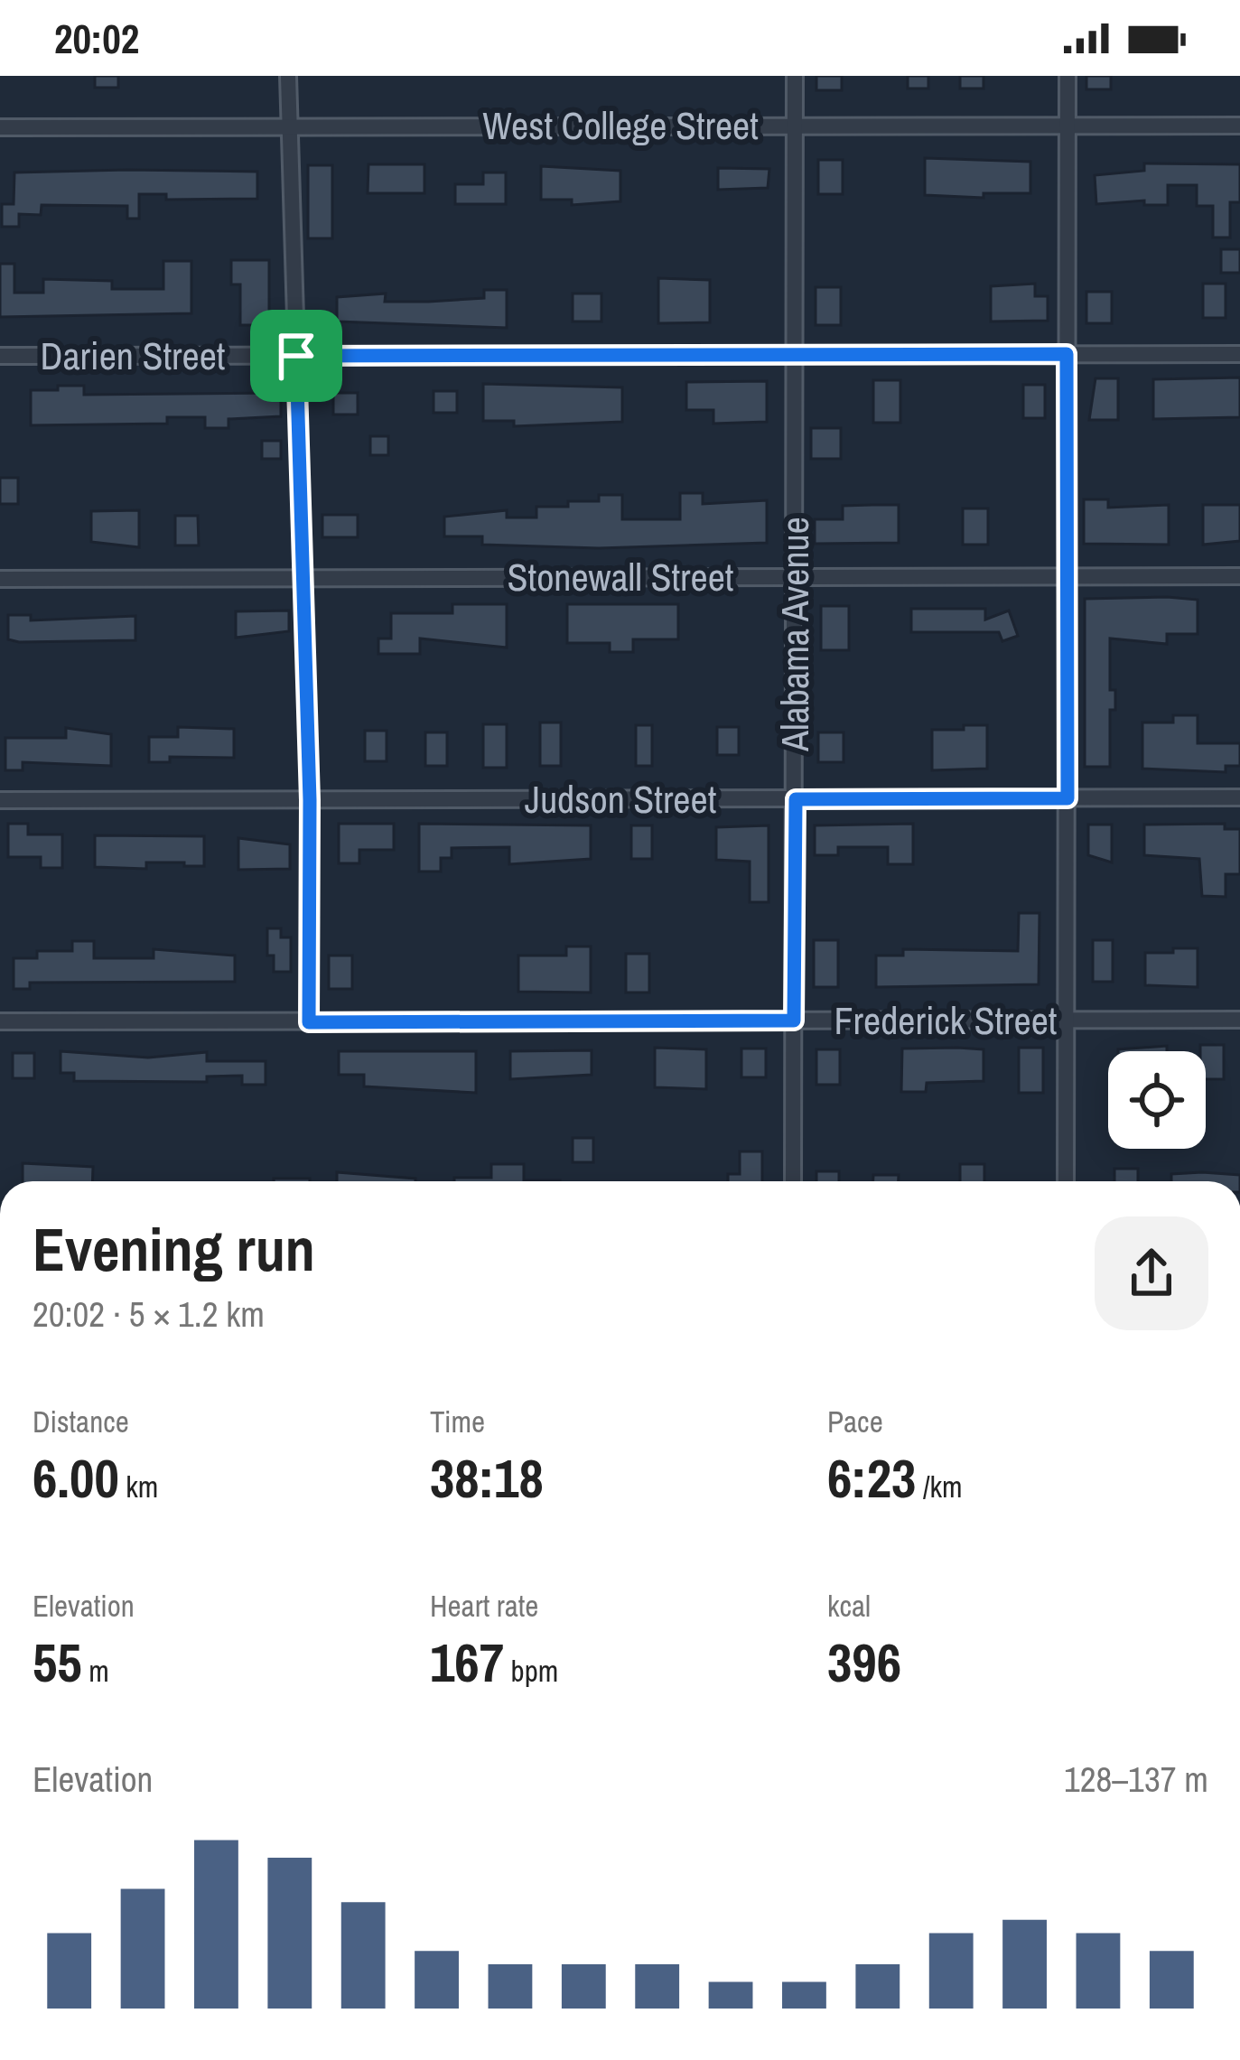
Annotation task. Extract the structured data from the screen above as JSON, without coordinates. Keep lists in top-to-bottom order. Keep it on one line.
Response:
{"streets":{"street":["West College Street","Darien Street","Stonewall Street","Alabama Avenue","Judson Street","Frederick Street"]},"crossings":[["West College Street","Alabama Avenue"],["Darien Street","Alabama Avenue"],["Stonewall Street","Alabama Avenue"],["Alabama Avenue","Judson Street"],["Alabama Avenue","Frederick Street"]],"page":{"status":"20:02","heading":["Evening run","20:02 · 5 × 1.2 km"],"stats":[["Distance","6.00 km"],["Time","38:18"],["Pace","6:23 /km"],["Elevation","55 m"],["Heart rate","167 bpm"],["kcal","396"]],"chart":["Elevation","128–137 m"]}}
